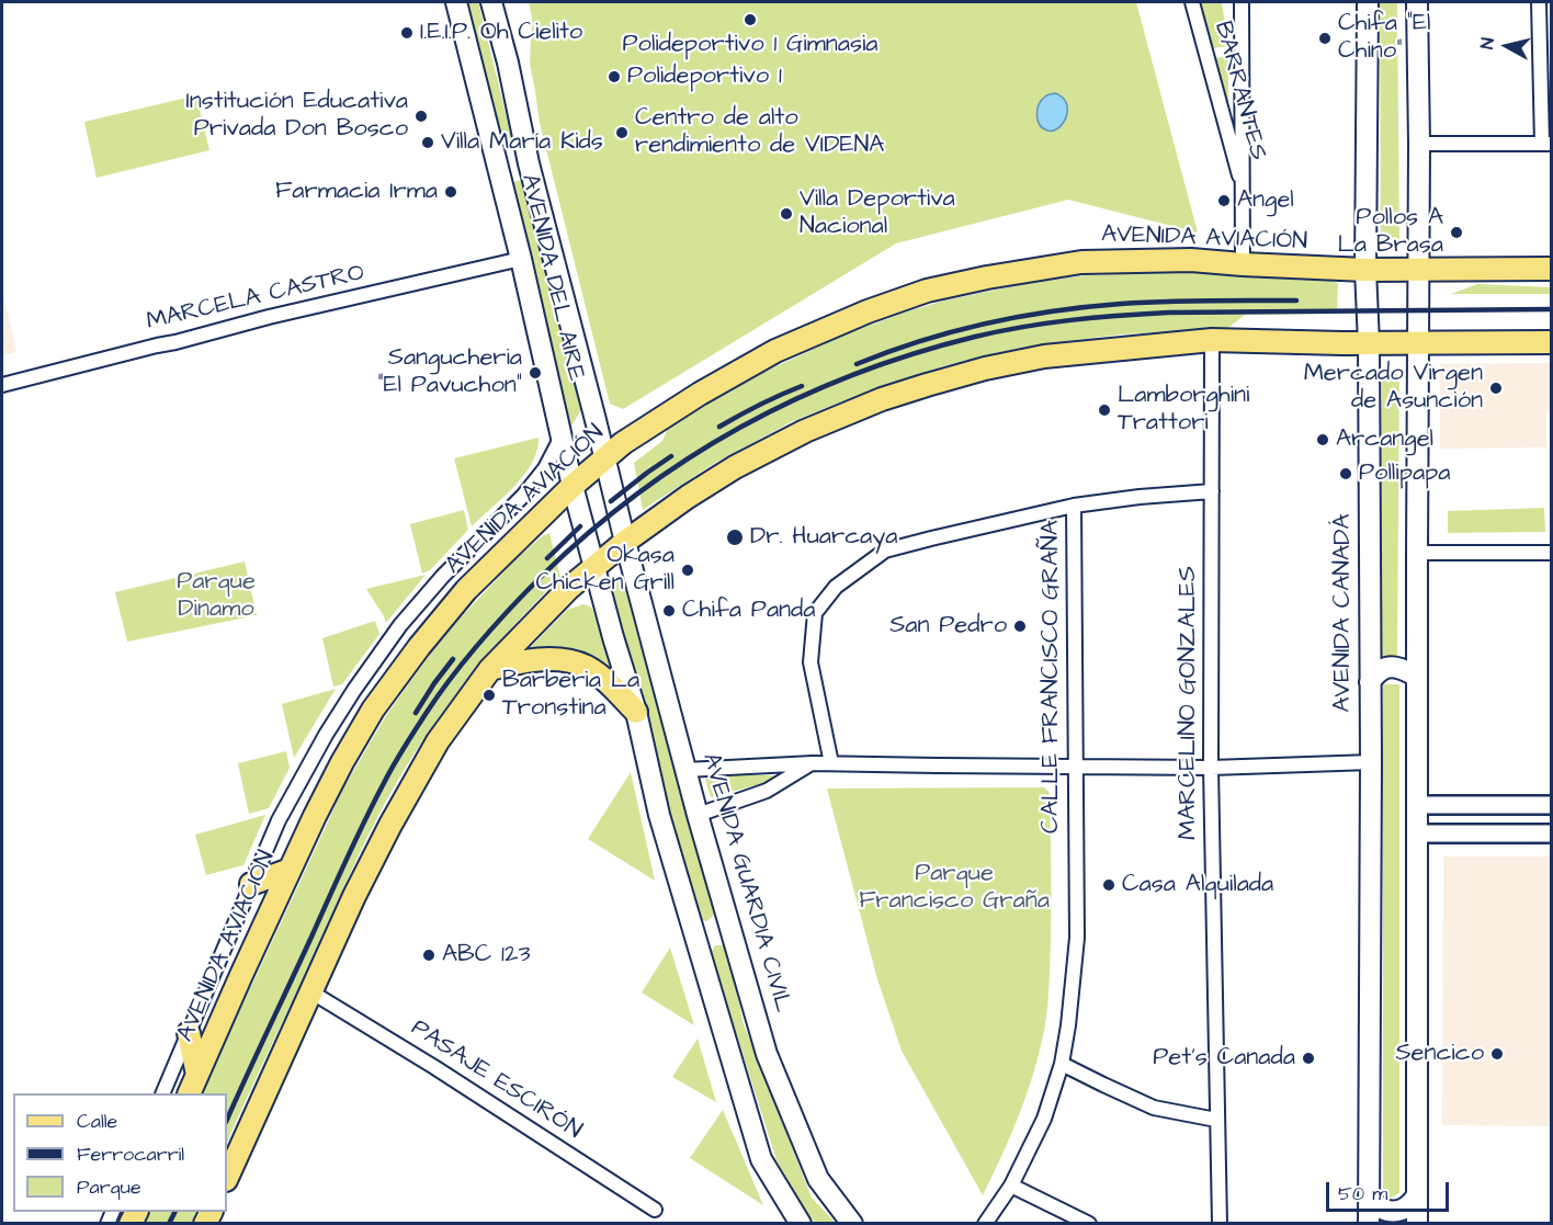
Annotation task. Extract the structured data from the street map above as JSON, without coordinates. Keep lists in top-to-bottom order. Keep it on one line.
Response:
{"streets":{"main road":["AVENIDA AVIACIÓN","AVENIDA DEL AIRE","AVENIDA CANADÁ","AVENIDA GUARDIA CIVIL"],"street":["BARRANTES","MARCELA CASTRO","CALLE FRANCISCO GRAÑA","MARCELINO GONZALES","PASAJE ESCIRÓN"]},"crossings":[["AVENIDA AVIACIÓN","AVENIDA DEL AIRE"],["AVENIDA AVIACIÓN","AVENIDA CANADÁ"],["AVENIDA DEL AIRE","MARCELA CASTRO"],["AVENIDA DEL AIRE","AVENIDA GUARDIA CIVIL"]],"parks":["Parque Dinamo","Parque Francisco Graña"],"places":["Polideportivo 1 Gimnasia","I.E.I.P. Oh Cielito","Chifa \"El Chino\"","Polideportivo 1","Institución Educativa Privada Don Bosco","Centro de alto rendimiento de VIDENA","Villa María Kids","Farmacia Irma","Angel","Villa Deportiva Nacional","Pollos A La Brasa","Sangucheria “El Pavuchon”","Mercado Virgen de Asunción","Lamborghini Trattori","Arcangel","Pollipapa","Dr. Huarcaya","Okasa Chicken Grill","Chifa Panda","San Pedro","Barberia La Tronstina","Casa Alquilada","ABC 123","Sencico","Pet's Canada"],"legend":["Calle","Ferrocarril","Parque"],"scale_bar":"50 m","north":"left"}
